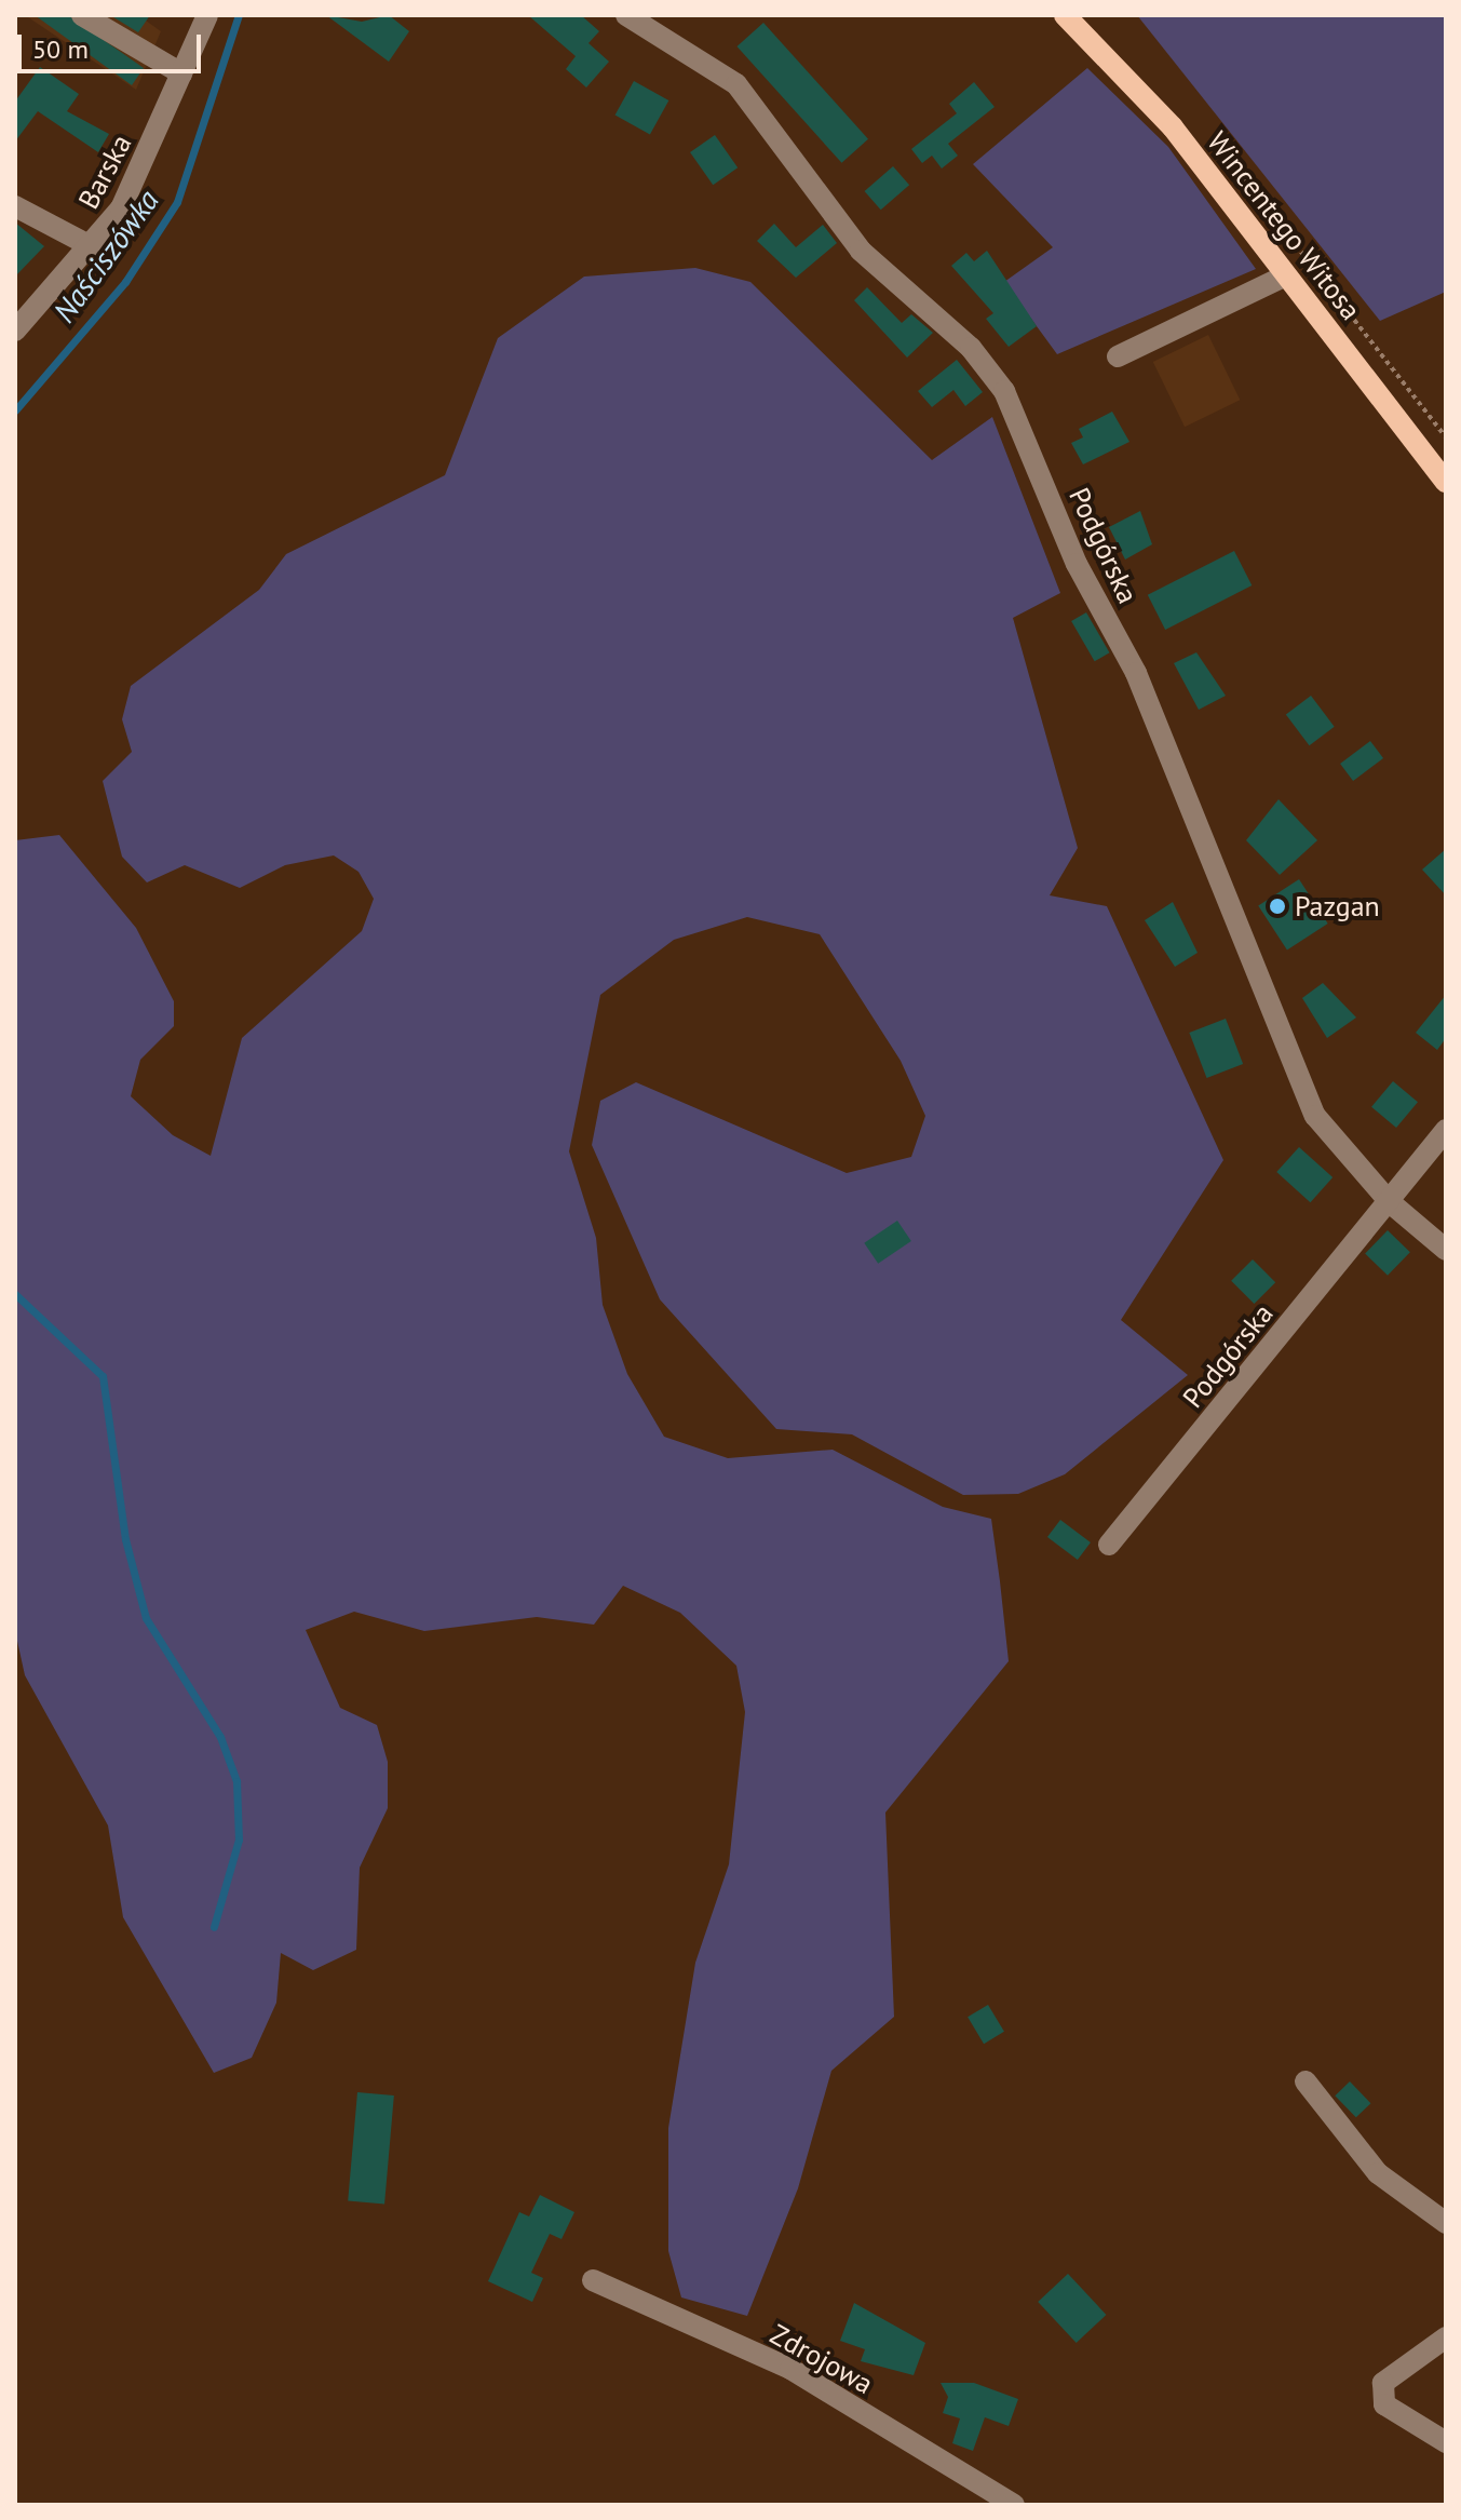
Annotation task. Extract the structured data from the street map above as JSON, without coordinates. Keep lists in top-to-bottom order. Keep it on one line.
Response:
{"streets":{"main road":["Wincentego Witosa"],"street":["Barska","Podgórska","Zdrojowa"]},"water":["Naściszówka"],"places":["Pazgan"],"scale_bar":"50 m"}
